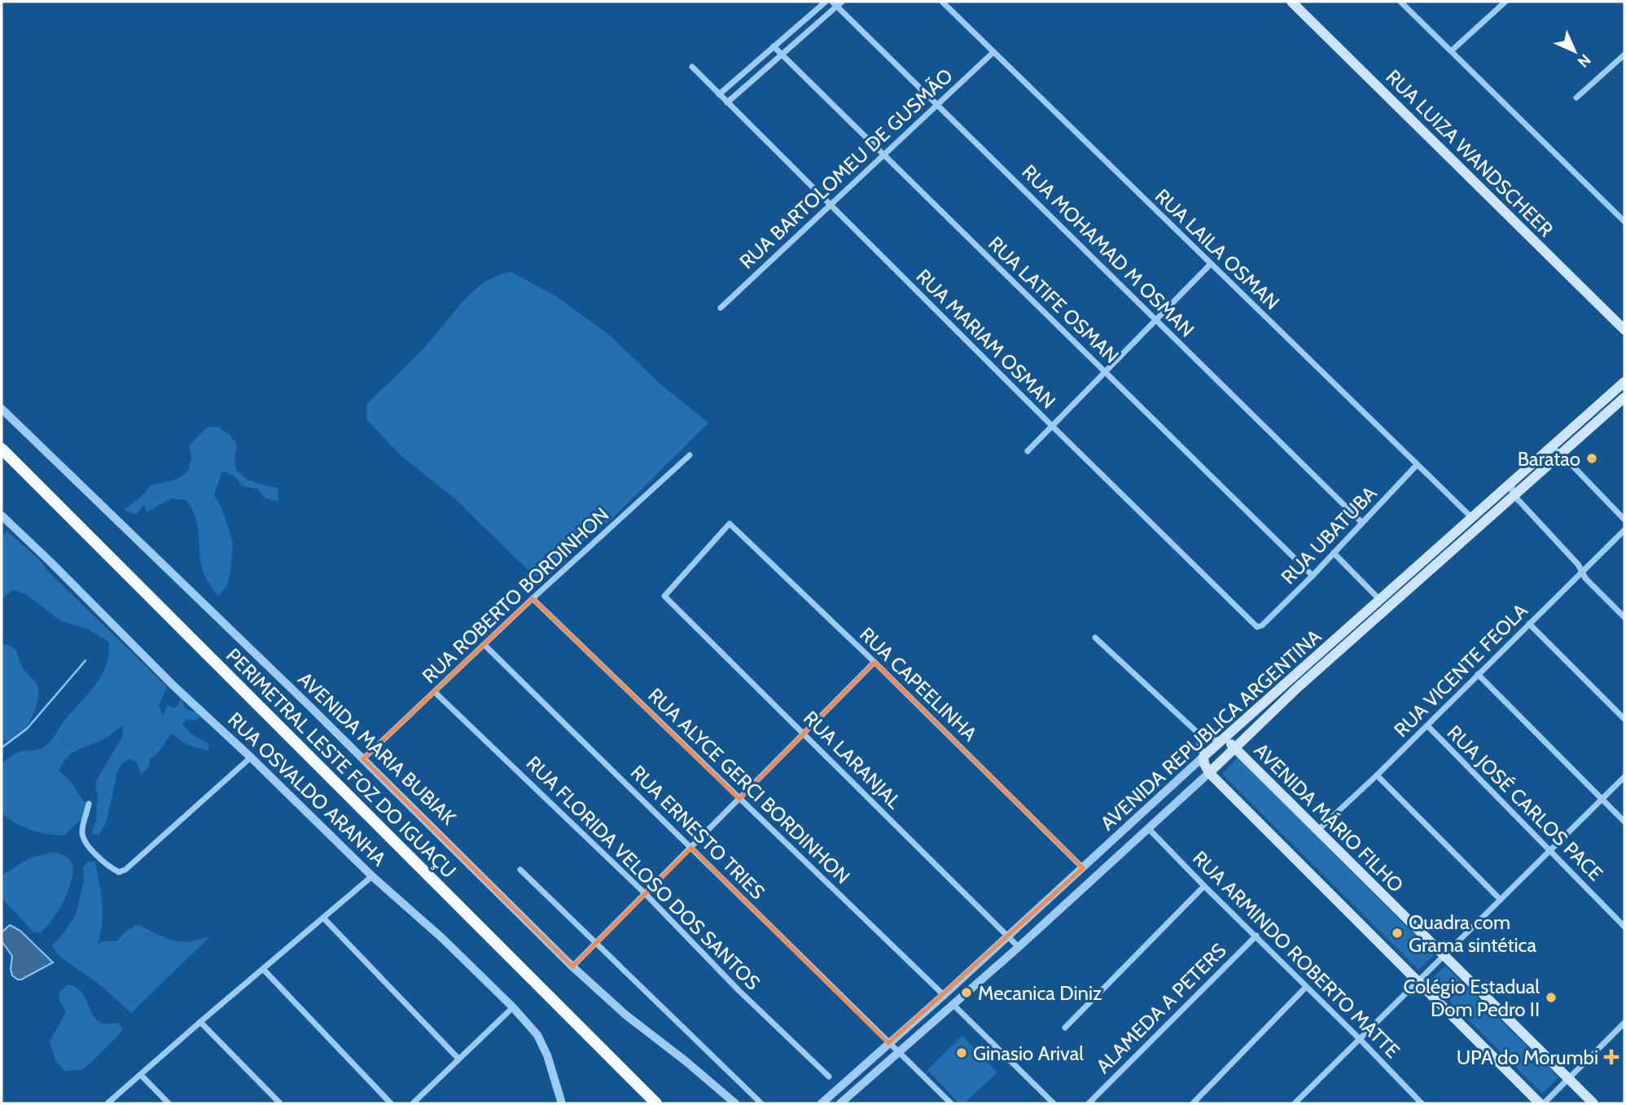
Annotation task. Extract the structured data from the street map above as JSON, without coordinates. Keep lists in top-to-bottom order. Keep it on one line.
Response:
{"streets":{"highway":["PERIMETRAL LESTE FOZ DO IGUAÇU"],"main road":["RUA LUIZA WANDSCHEER","AVENIDA REPUBLICA ARGENTINA","AVENIDA MÁRIO FILHO"],"street":["RUA BARTOLOMEU DE GUSMÃO","RUA LAILA OSMAN","RUA MOHAMAD M OSMAN","RUA LATIFE OSMAN","RUA MARIAM OSMAN","RUA UBATUBA","RUA ROBERTO BORDINHON","RUA VICENTE FEOLA","RUA CAPEELINHA","AVENIDA MARIA BUBIAK","RUA LARANJAL","RUA ALYCE GERCI BORDINHON","RUA OSVALDO ARANHA","RUA JOSÉ CARLOS PACE","RUA ERNESTO TRIES","RUA FLORIDA VELOSO DOS SANTOS","RUA ARMINDO ROBERTO MATTE","ALAMEDA A PETERS"]},"crossings":[["RUA BARTOLOMEU DE GUSMÃO","RUA LAILA OSMAN"],["RUA BARTOLOMEU DE GUSMÃO","RUA MOHAMAD M OSMAN"],["RUA BARTOLOMEU DE GUSMÃO","RUA LATIFE OSMAN"],["RUA BARTOLOMEU DE GUSMÃO","RUA MARIAM OSMAN"],["RUA LAILA OSMAN","RUA UBATUBA"],["RUA LAILA OSMAN","AVENIDA REPUBLICA ARGENTINA"],["RUA MOHAMAD M OSMAN","RUA UBATUBA"],["RUA LATIFE OSMAN","RUA UBATUBA"],["RUA MARIAM OSMAN","RUA UBATUBA"],["RUA ROBERTO BORDINHON","AVENIDA MARIA BUBIAK"],["RUA ROBERTO BORDINHON","RUA ALYCE GERCI BORDINHON"],["RUA ROBERTO BORDINHON","RUA ERNESTO TRIES"],["RUA ROBERTO BORDINHON","RUA FLORIDA VELOSO DOS SANTOS"],["RUA VICENTE FEOLA","RUA JOSÉ CARLOS PACE"],["RUA VICENTE FEOLA","AVENIDA MÁRIO FILHO"],["RUA CAPEELINHA","AVENIDA REPUBLICA ARGENTINA"],["RUA CAPEELINHA","RUA LARANJAL"],["AVENIDA REPUBLICA ARGENTINA","RUA LARANJAL"],["AVENIDA REPUBLICA ARGENTINA","RUA ALYCE GERCI BORDINHON"],["AVENIDA REPUBLICA ARGENTINA","AVENIDA MÁRIO FILHO"],["AVENIDA REPUBLICA ARGENTINA","RUA ERNESTO TRIES"],["AVENIDA REPUBLICA ARGENTINA","RUA ARMINDO ROBERTO MATTE"],["RUA ARMINDO ROBERTO MATTE","ALAMEDA A PETERS"]],"places":{"other":["Baratao","Quadra com Grama sintética","Mecanica Diniz","Colégio Estadual Dom Pedro II","Ginasio Arival"],"health":["UPA do Morumbi"]},"north":"bottom right"}
